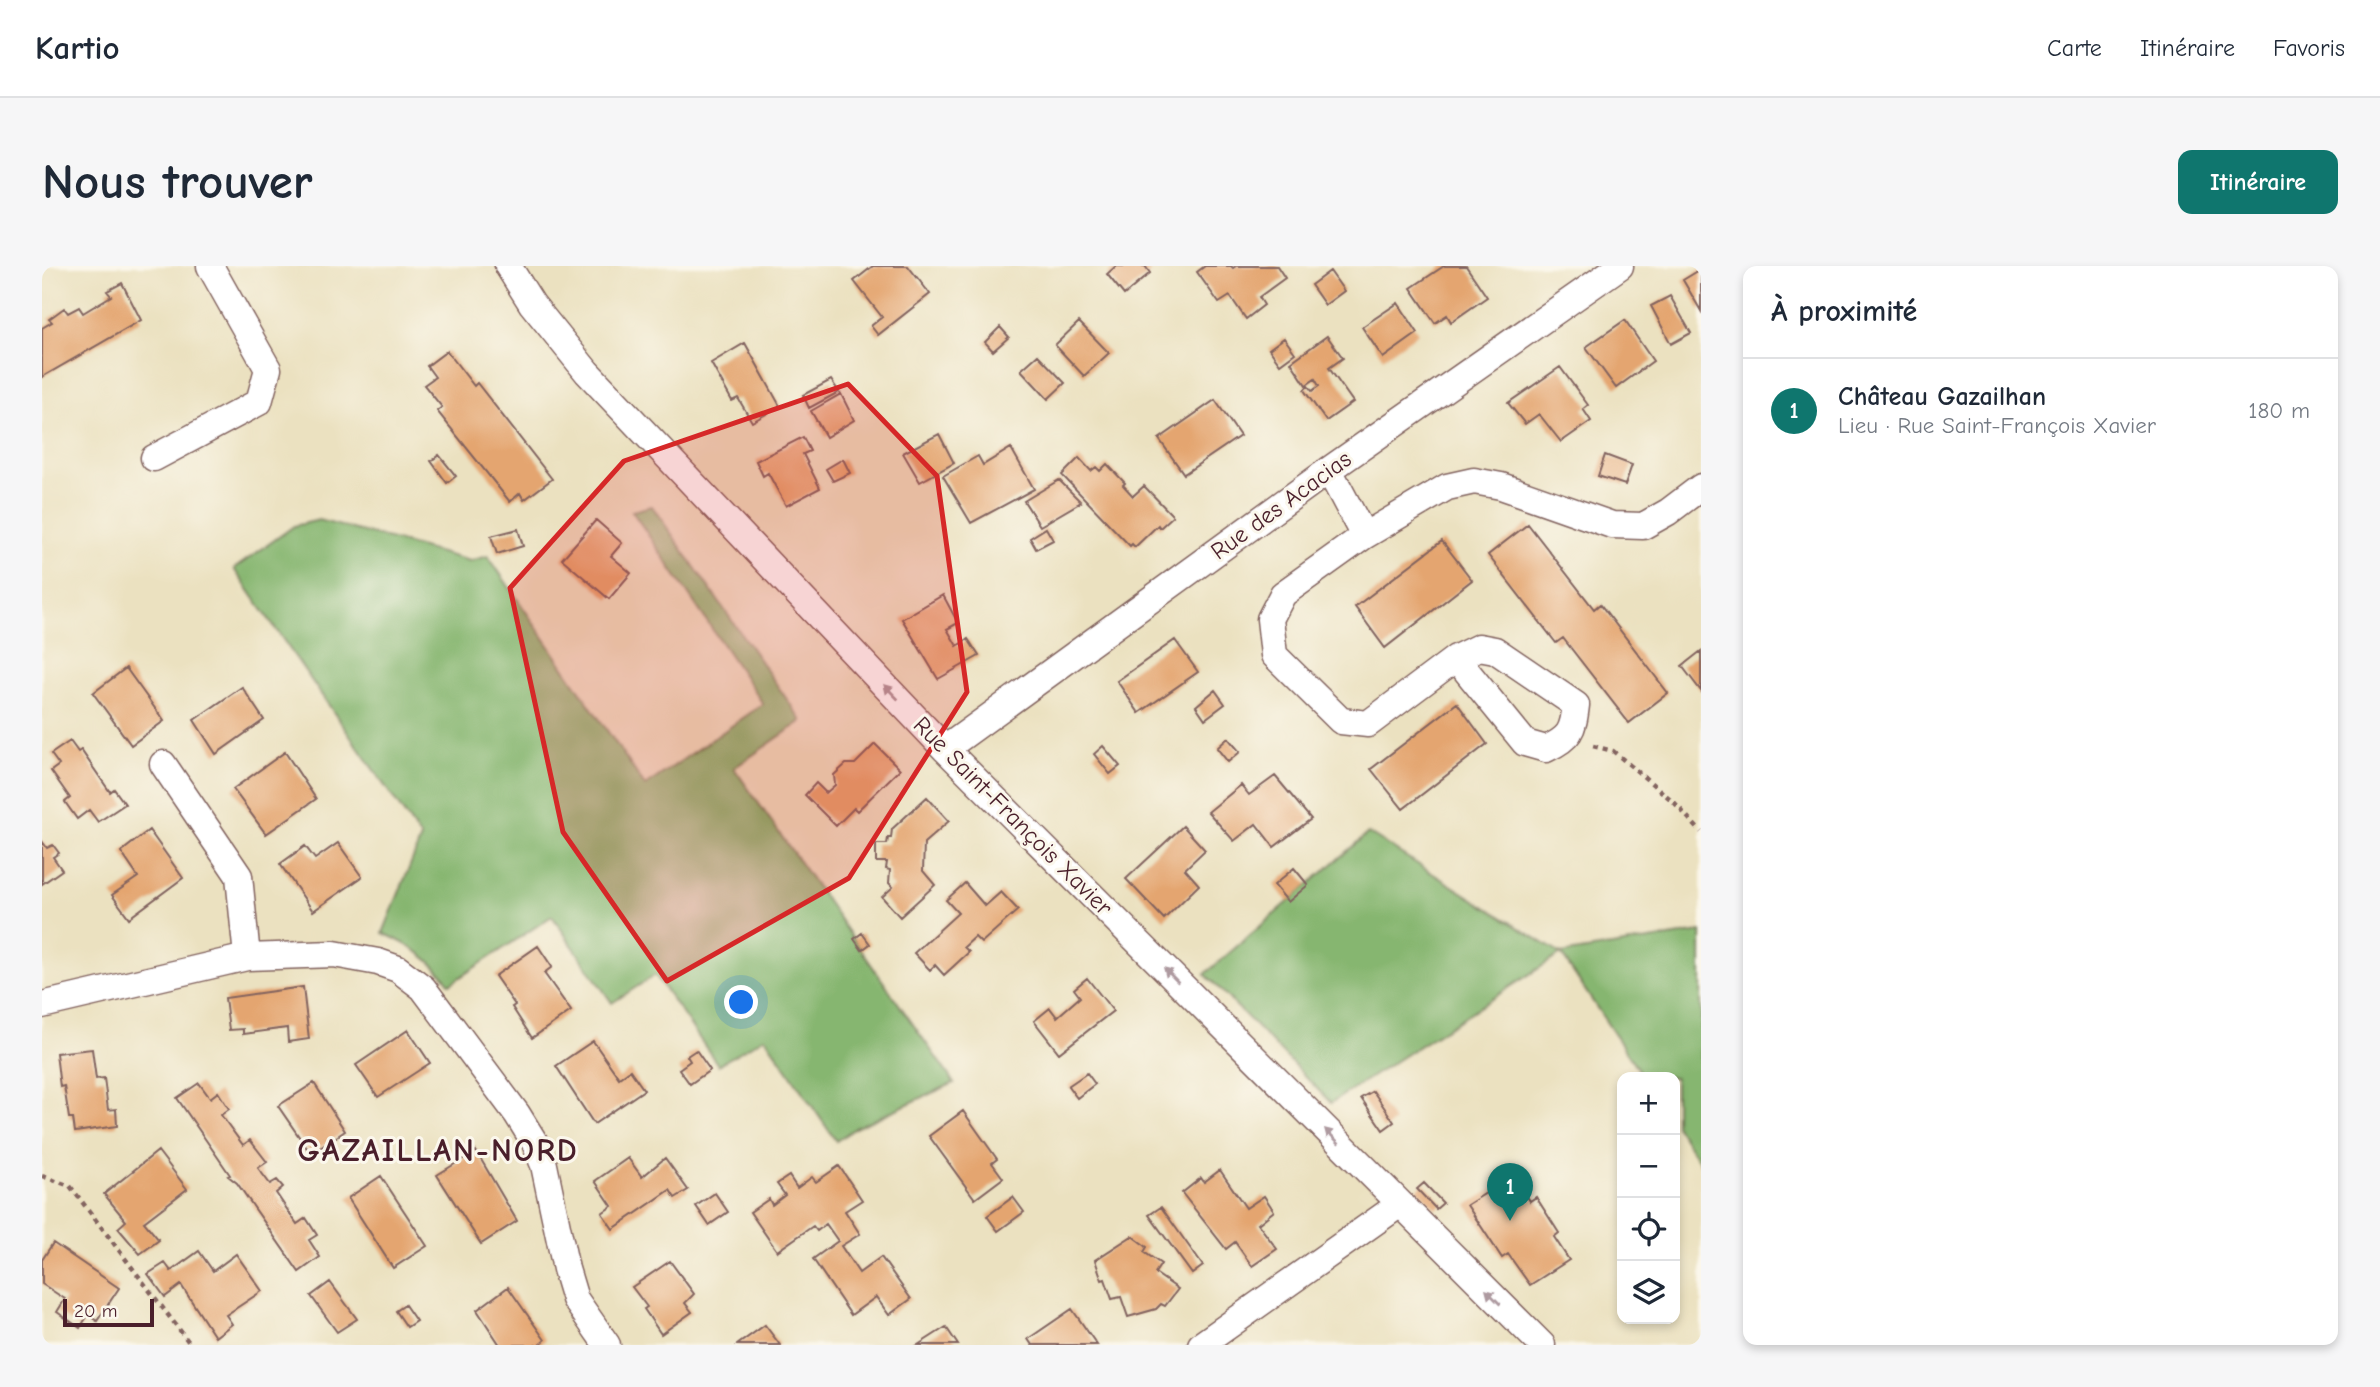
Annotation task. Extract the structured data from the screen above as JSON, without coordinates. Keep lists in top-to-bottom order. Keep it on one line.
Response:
{"streets":{"street":["Rue des Acacias","Rue Saint-François Xavier"]},"crossings":[["Rue des Acacias","Rue Saint-François Xavier"]],"one_way":["Rue Saint-François Xavier"],"districts":["GAZAILLAN-NORD"],"scale_bar":"20 m","page":{"header":"Kartio","nav":["Carte","Itinéraire","Favoris"],"buttons":"Itinéraire","title":"Nous trouver","heading":"À proximité","list":[{"mark":"1","name":"Château Gazailhan","note":"Lieu · Rue Saint-François Xavier","value":"180 m"}],"map_buttons":["+","−"],"pins":"1","scale":"20 m"}}
